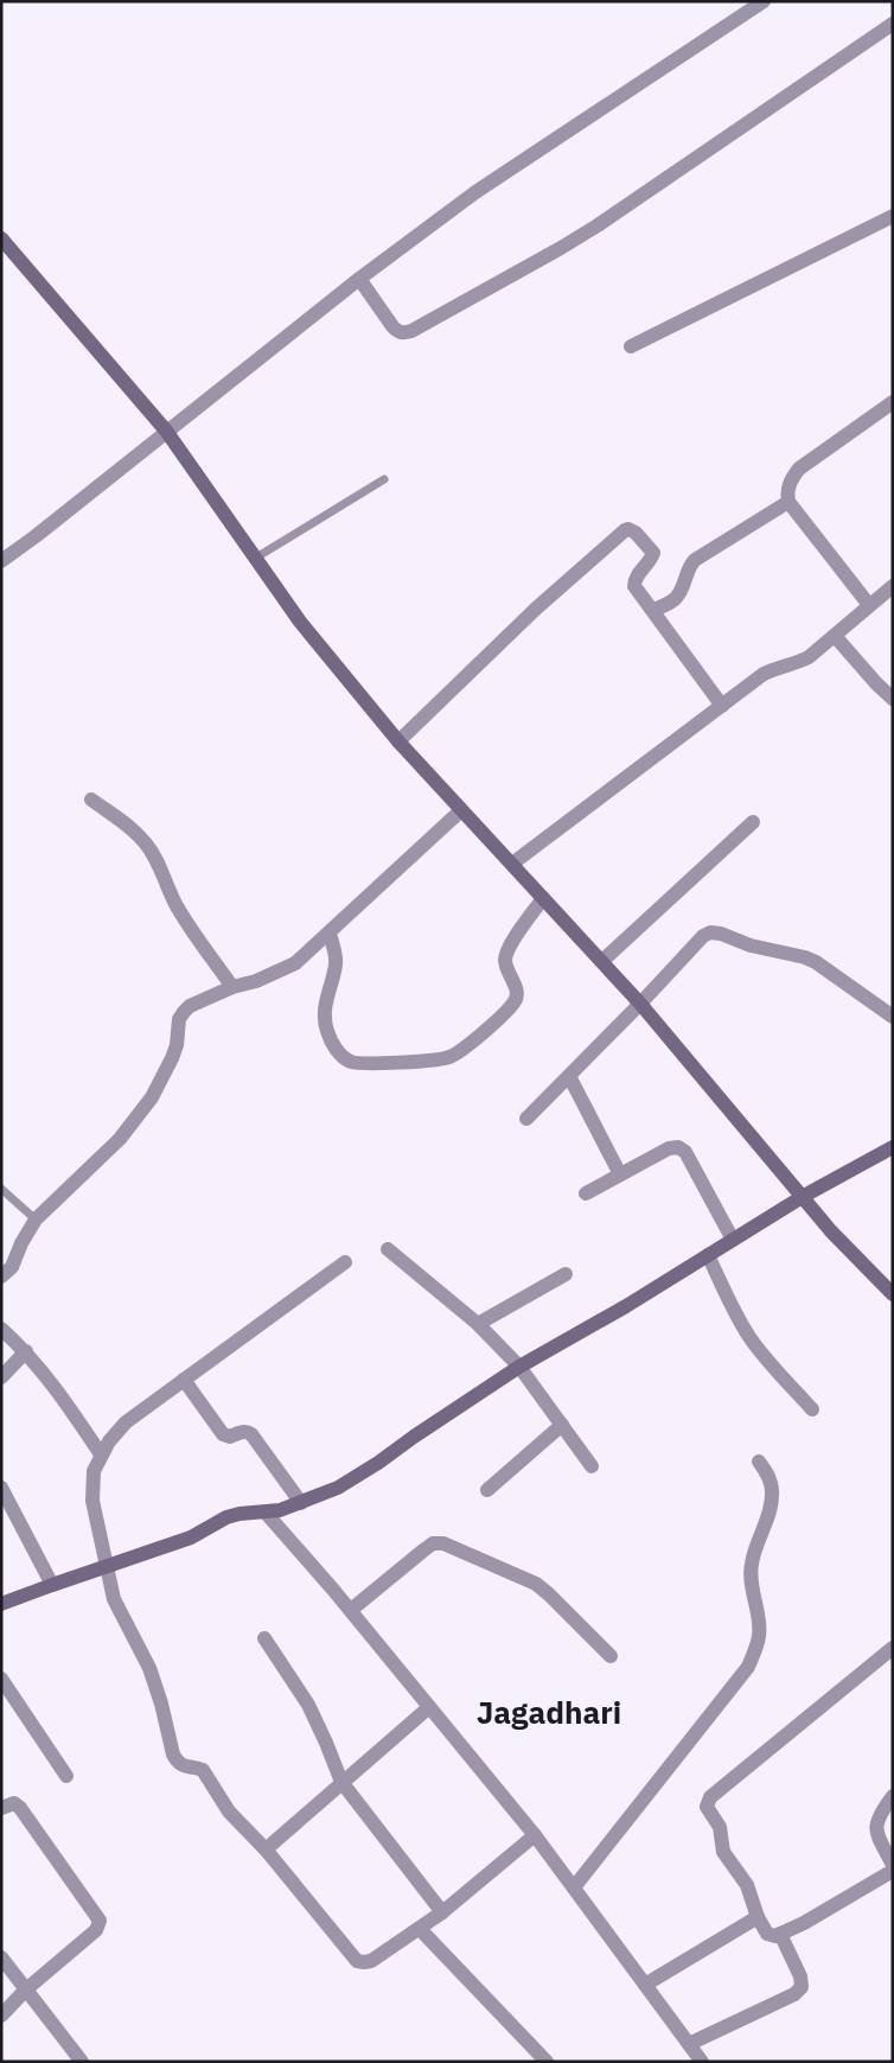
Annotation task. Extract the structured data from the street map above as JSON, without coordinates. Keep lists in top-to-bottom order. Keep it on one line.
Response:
{"districts":["Jagadhari"]}
